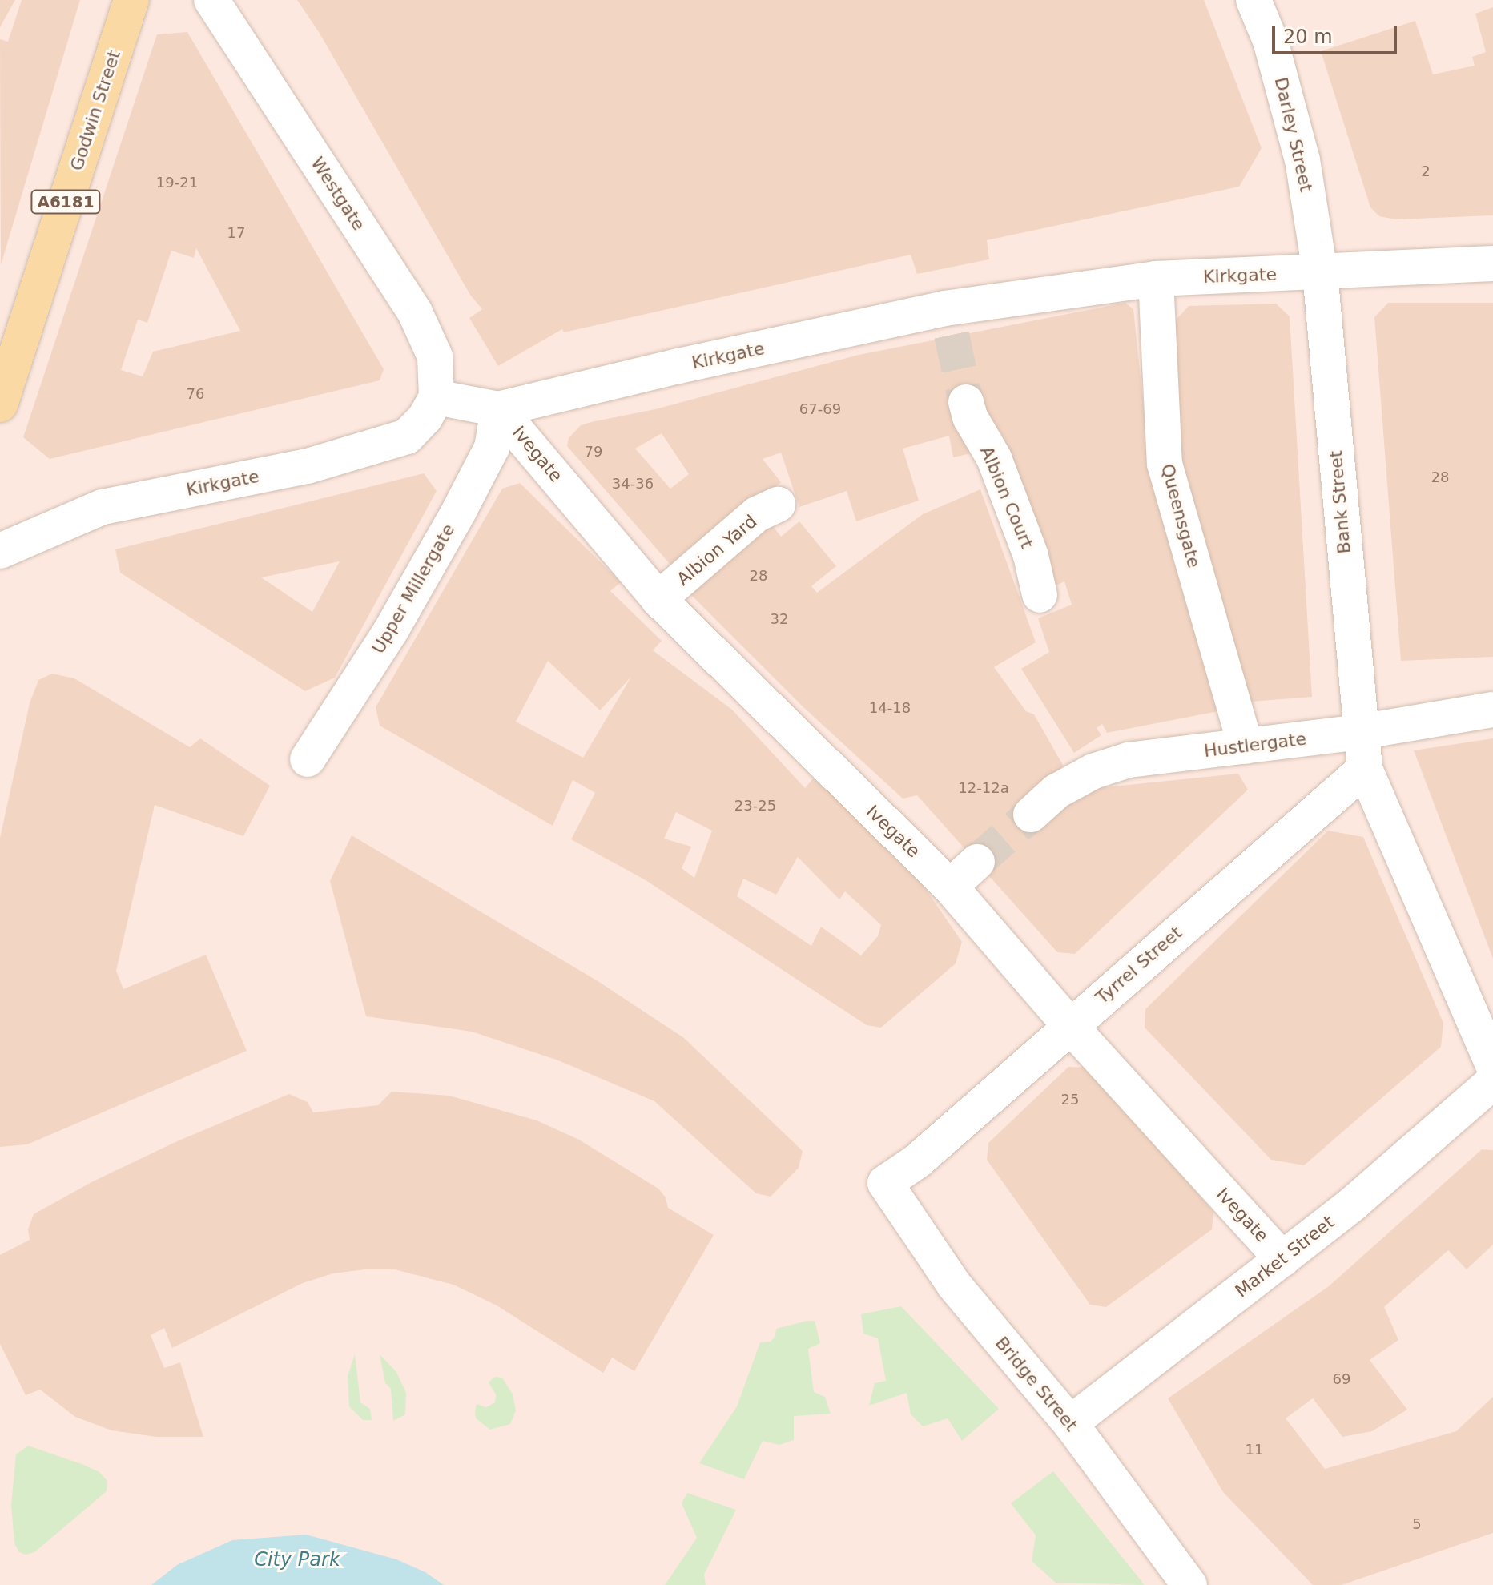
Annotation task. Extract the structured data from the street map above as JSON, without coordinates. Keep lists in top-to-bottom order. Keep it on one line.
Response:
{"streets":{"main road":["Godwin Street","A6181"],"street":["Darley Street","Westgate","Kirkgate","Ivegate","Albion Court","Bank Street","Queensgate","Albion Yard","Upper Millergate","Hustlergate","Tyrrel Street","Market Street","Bridge Street"]},"crossings":[["Darley Street","Kirkgate"],["Darley Street","Bank Street"],["Westgate","Kirkgate"],["Kirkgate","Ivegate"],["Kirkgate","Bank Street"],["Kirkgate","Queensgate"],["Kirkgate","Upper Millergate"],["Ivegate","Albion Yard"],["Ivegate","Upper Millergate"],["Ivegate","Tyrrel Street"],["Ivegate","Market Street"],["Bank Street","Hustlergate"],["Queensgate","Hustlergate"],["Tyrrel Street","Bridge Street"],["Market Street","Bridge Street"]],"water":["City Park"],"house_numbers":["2","19-21","17","76","67-69","79","28","34-36","28","32","14-18","12-12a","23-25","25","69","11","5"],"scale_bar":"20 m"}
